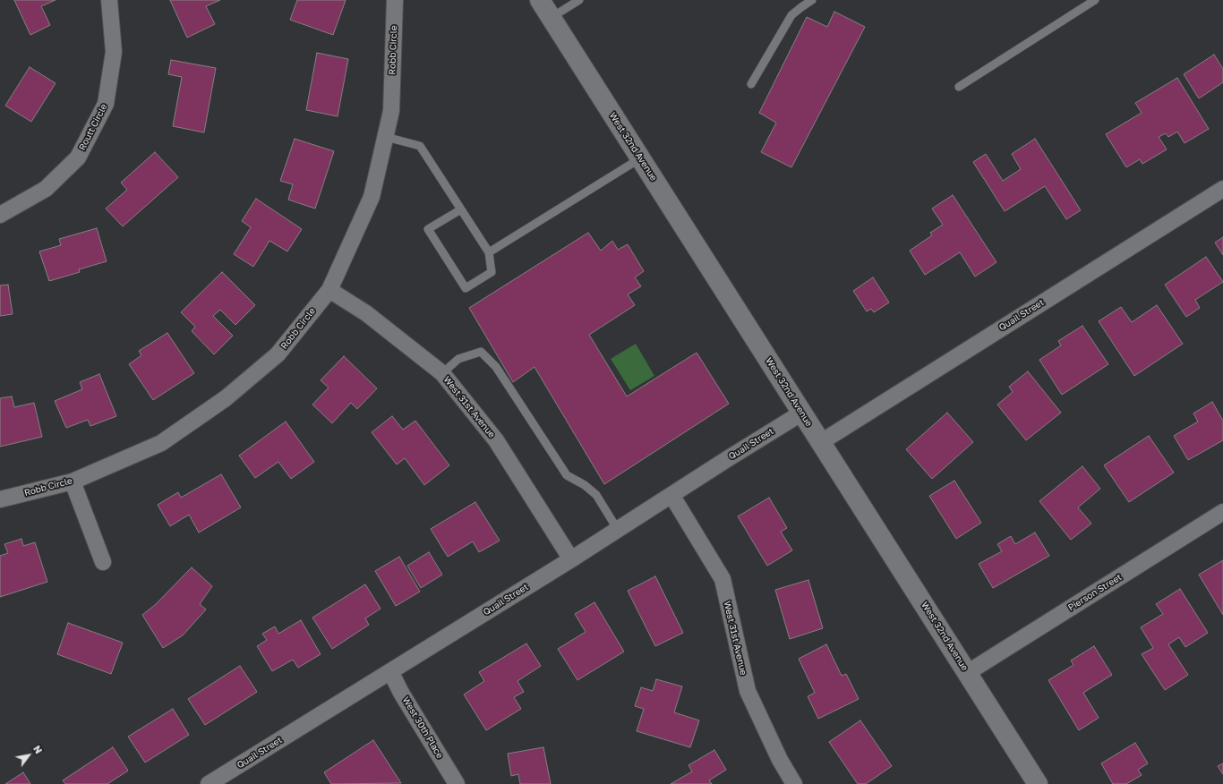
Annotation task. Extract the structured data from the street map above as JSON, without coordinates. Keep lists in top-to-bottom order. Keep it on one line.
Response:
{"streets":{"street":["Robb Circle","Routt Circle","West 32nd Avenue","Quail Street","West 31st Avenue","Pierson Street","West 30th Place"]},"crossings":[["Robb Circle","West 31st Avenue"],["West 32nd Avenue","Quail Street"],["West 32nd Avenue","Pierson Street"],["Quail Street","West 31st Avenue"],["Quail Street","West 30th Place"]],"north":"top right"}
